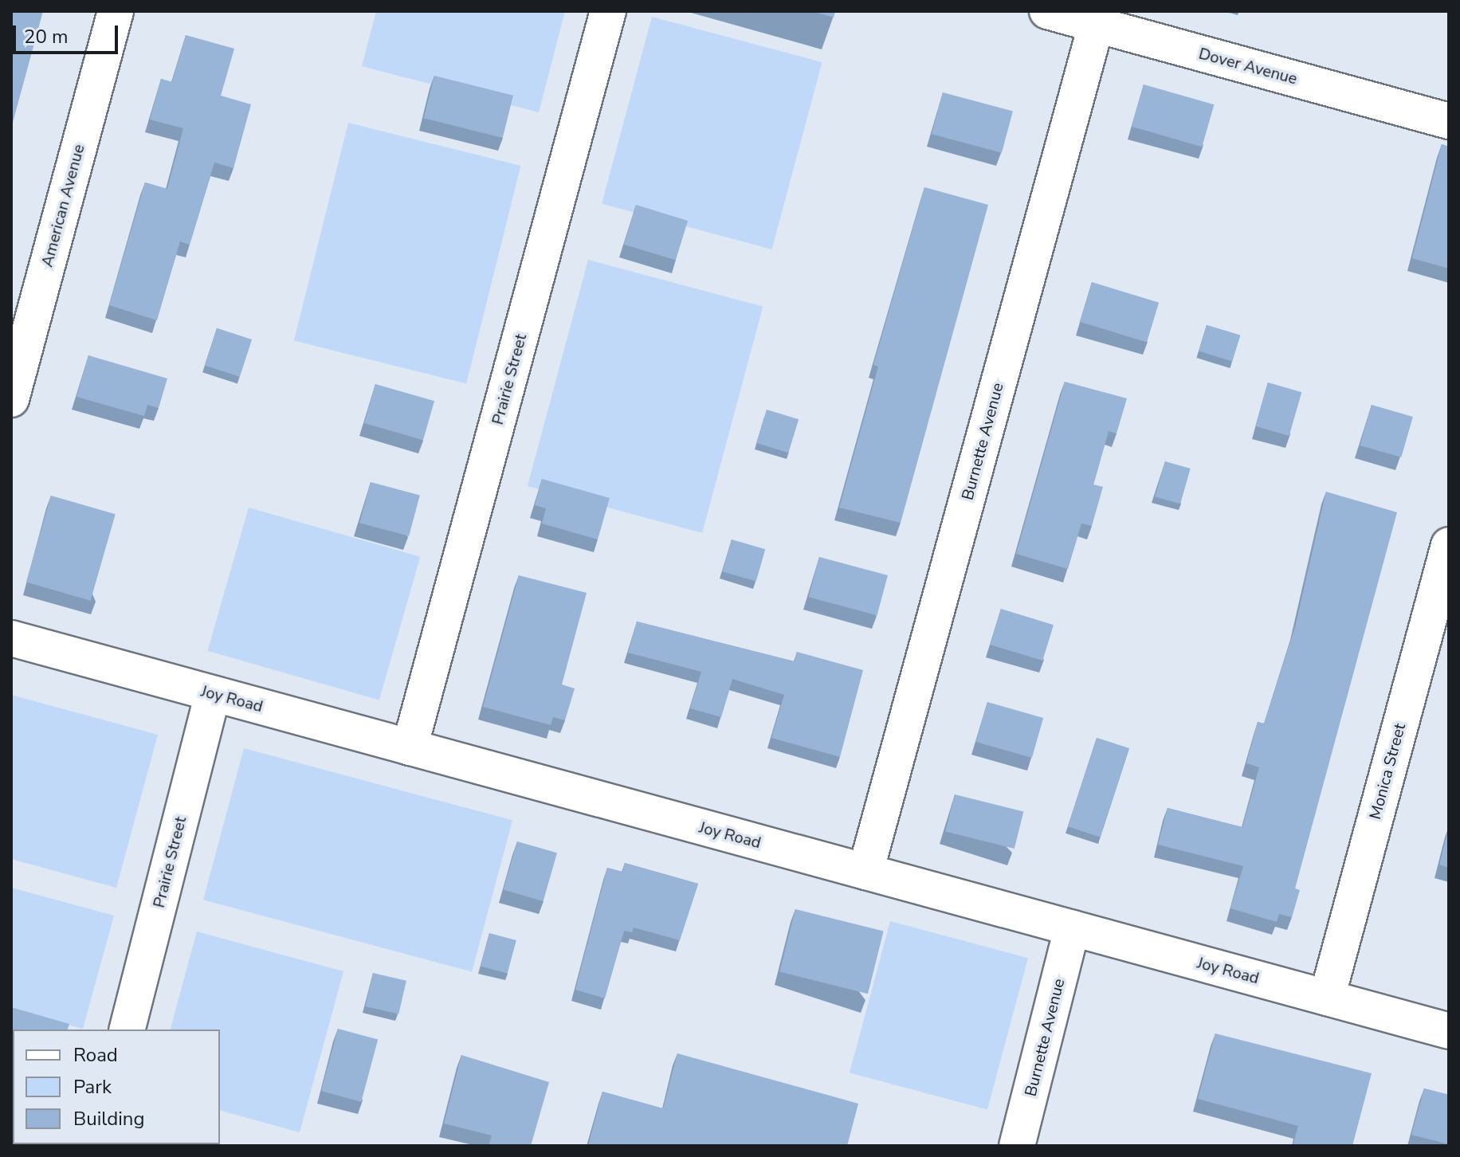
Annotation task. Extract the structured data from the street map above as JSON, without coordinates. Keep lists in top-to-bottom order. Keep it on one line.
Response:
{"streets":{"street":["Dover Avenue","American Avenue","Prairie Street","Burnette Avenue","Joy Road","Monica Street"]},"crossings":[["Dover Avenue","Burnette Avenue"],["Prairie Street","Joy Road"],["Burnette Avenue","Joy Road"],["Joy Road","Monica Street"]],"legend":["Road","Park","Building"],"scale_bar":"20 m"}
